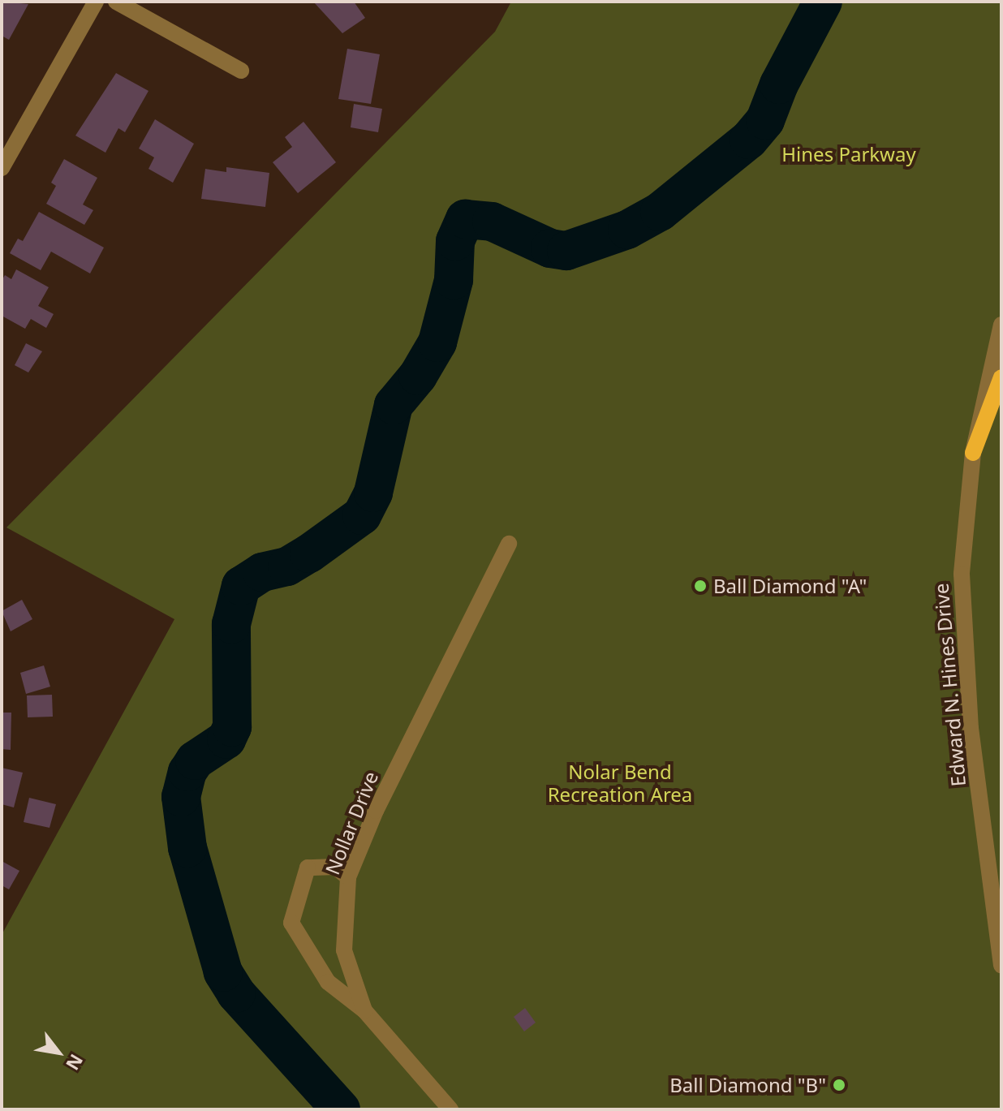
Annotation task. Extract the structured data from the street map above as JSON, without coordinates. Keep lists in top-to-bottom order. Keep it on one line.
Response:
{"streets":{"street":["Edward N. Hines Drive","Nollar Drive"]},"parks":["Hines Parkway","Nolar Bend Recreation Area"],"places":["Ball Diamond \"A\"","Ball Diamond \"B\""],"north":"bottom right"}
